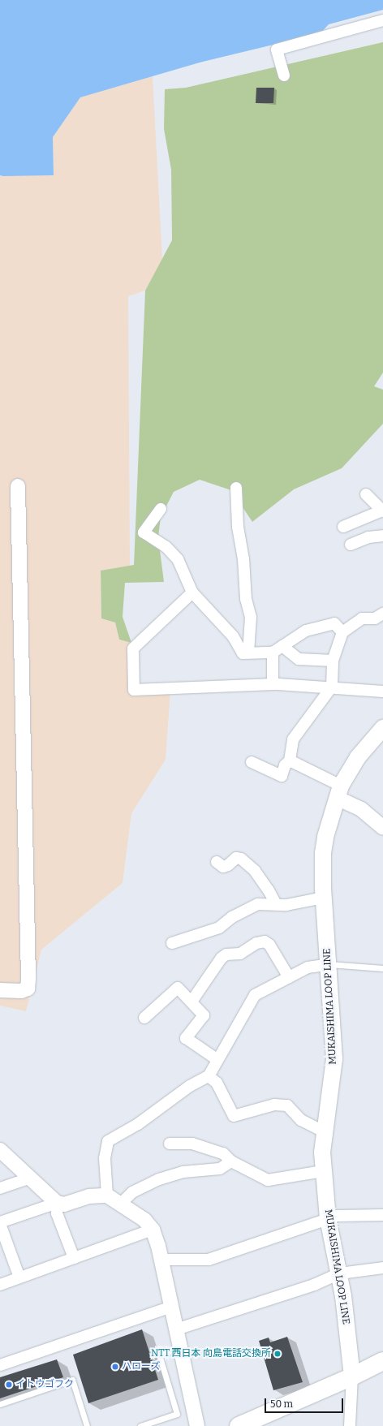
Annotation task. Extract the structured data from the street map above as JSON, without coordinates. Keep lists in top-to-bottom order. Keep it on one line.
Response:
{"streets":{"main road":["MUKAISHIMA LOOP LINE"]},"places":["NTT 西日本 向島電話交換所","ハローズ","イトウゴフク"],"scale_bar":"50 m"}
